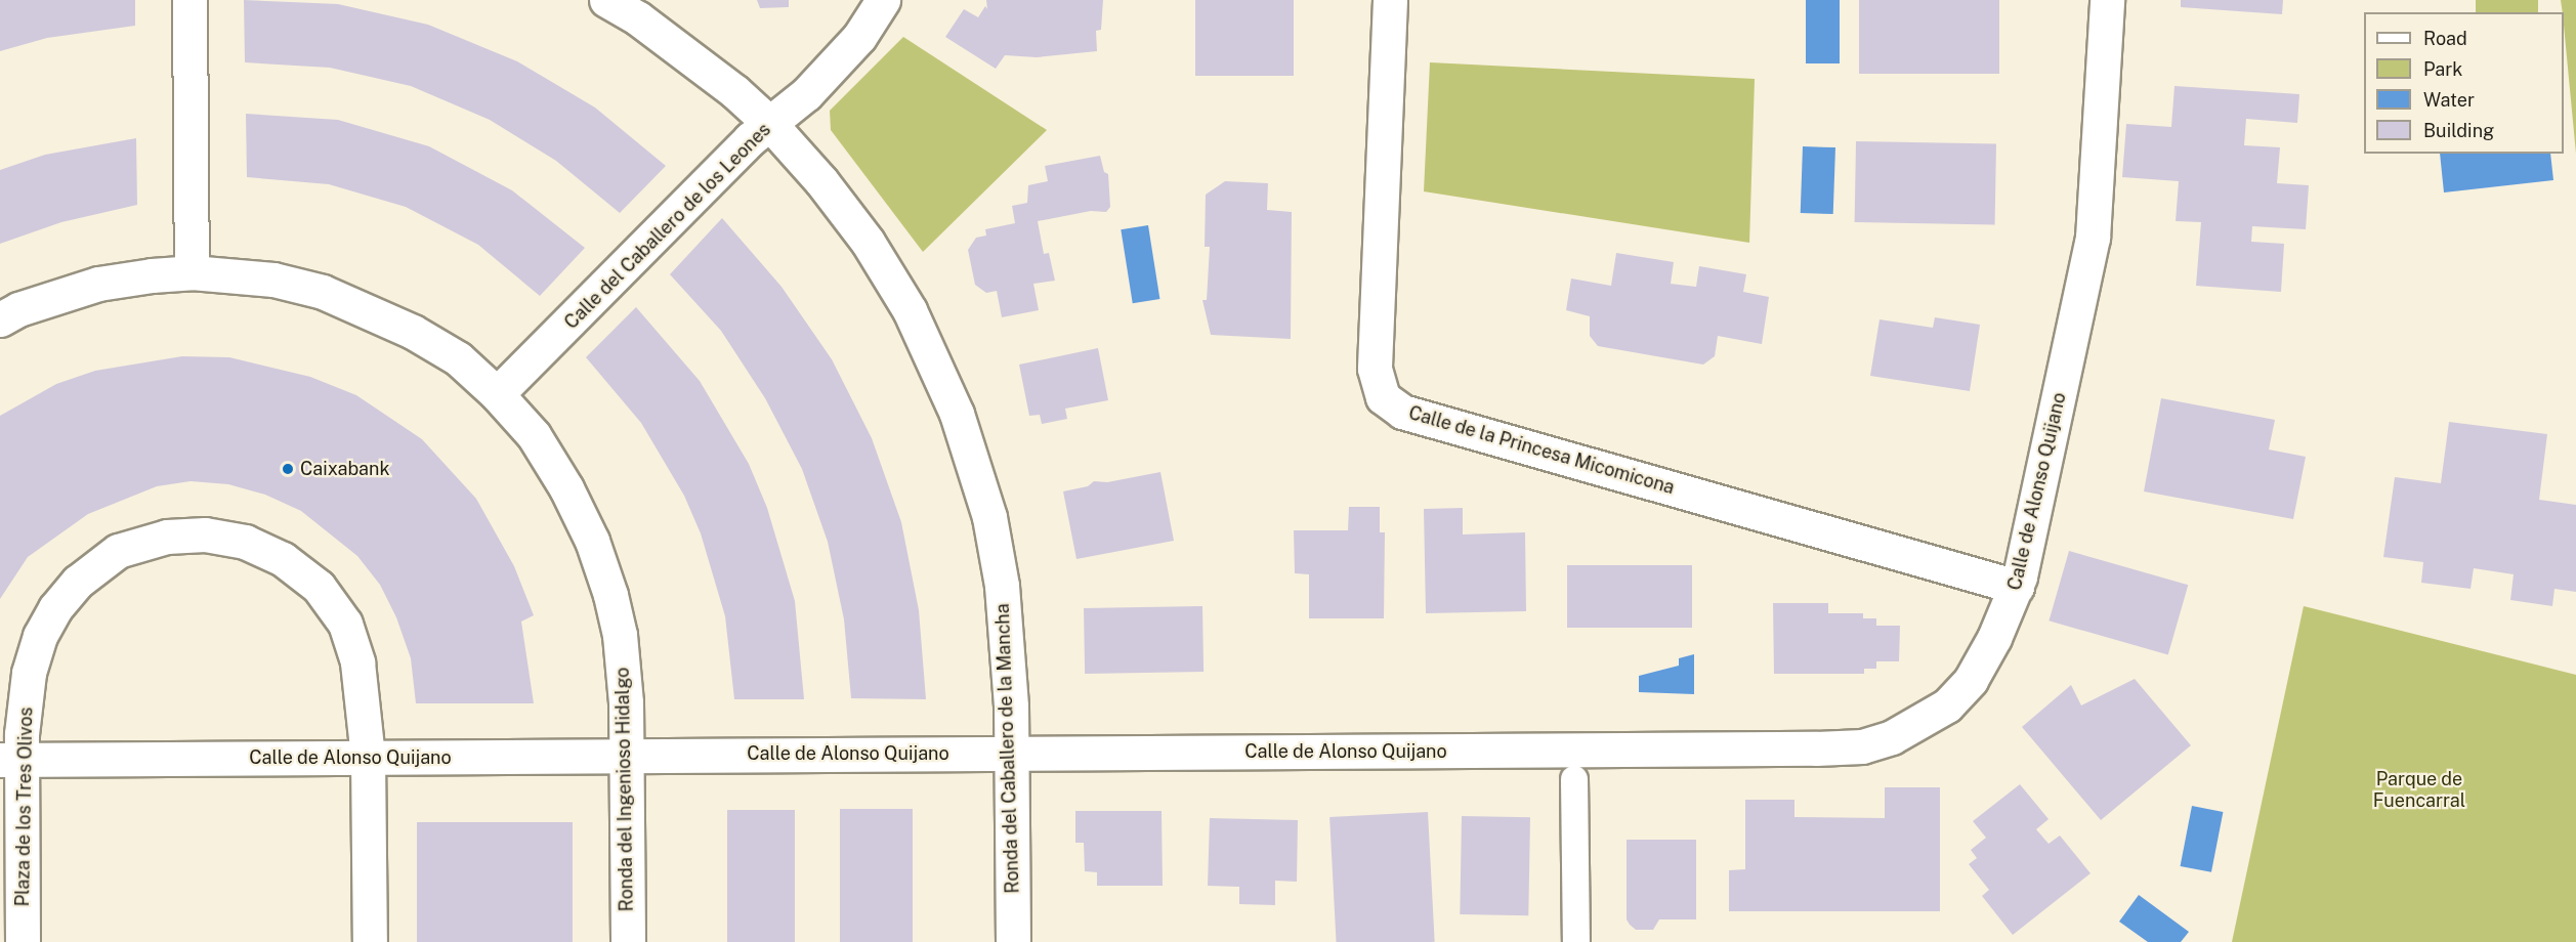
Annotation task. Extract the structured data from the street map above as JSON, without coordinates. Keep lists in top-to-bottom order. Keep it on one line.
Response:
{"streets":{"street":["Calle del Caballero de los Leones","Calle de la Princesa Micomicona","Calle de Alonso Quijano","Ronda del Caballero de la Mancha","Ronda del Ingenioso Hidalgo","Plaza de los Tres Olivos"]},"crossings":[["Calle del Caballero de los Leones","Ronda del Caballero de la Mancha"],["Calle del Caballero de los Leones","Ronda del Ingenioso Hidalgo"],["Calle de la Princesa Micomicona","Calle de Alonso Quijano"],["Calle de Alonso Quijano","Ronda del Caballero de la Mancha"],["Calle de Alonso Quijano","Ronda del Ingenioso Hidalgo"],["Calle de Alonso Quijano","Plaza de los Tres Olivos"]],"parks":["Parque de Fuencarral"],"places":["Caixabank"],"legend":["Road","Park","Water","Building"]}
